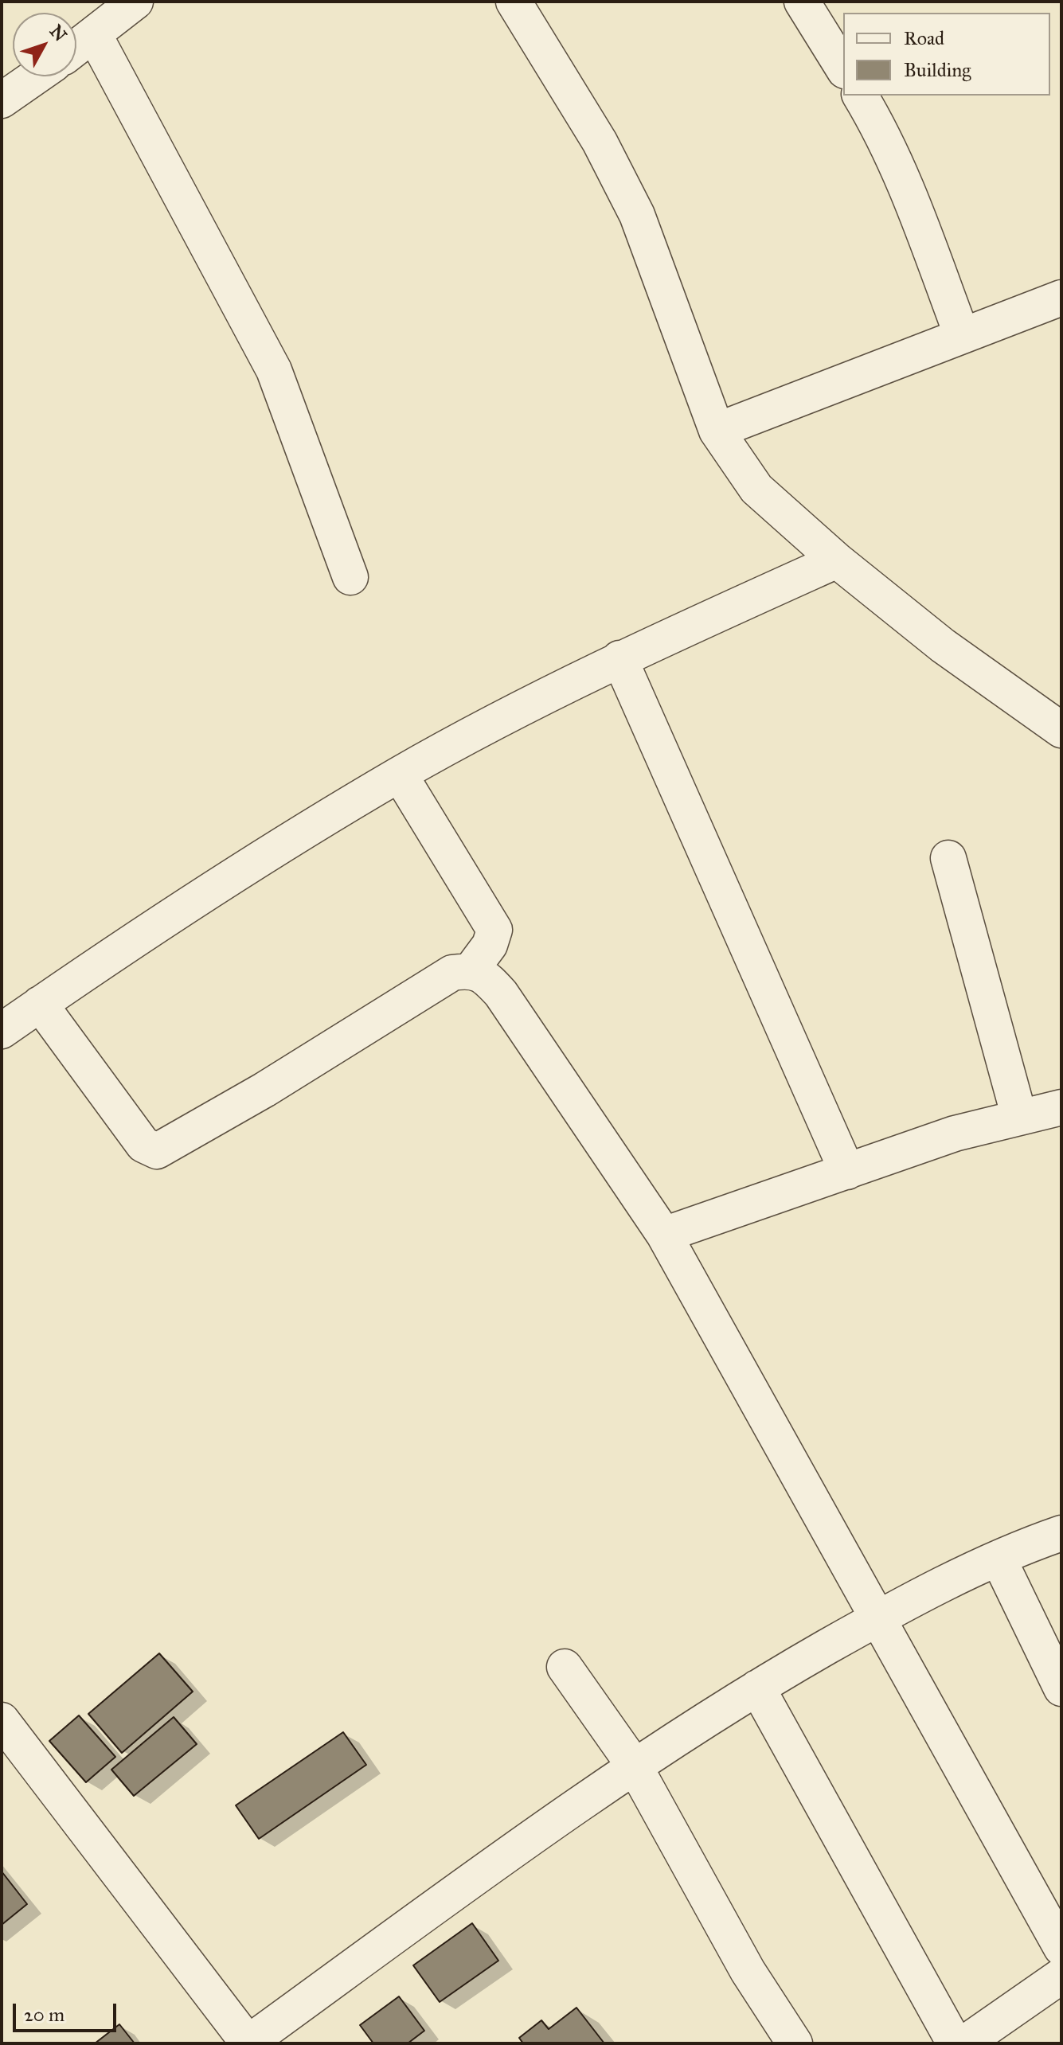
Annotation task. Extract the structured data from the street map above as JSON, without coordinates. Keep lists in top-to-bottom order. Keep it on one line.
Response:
{"legend":["Road","Building"],"scale_bar":"20 m","north":"top right"}
